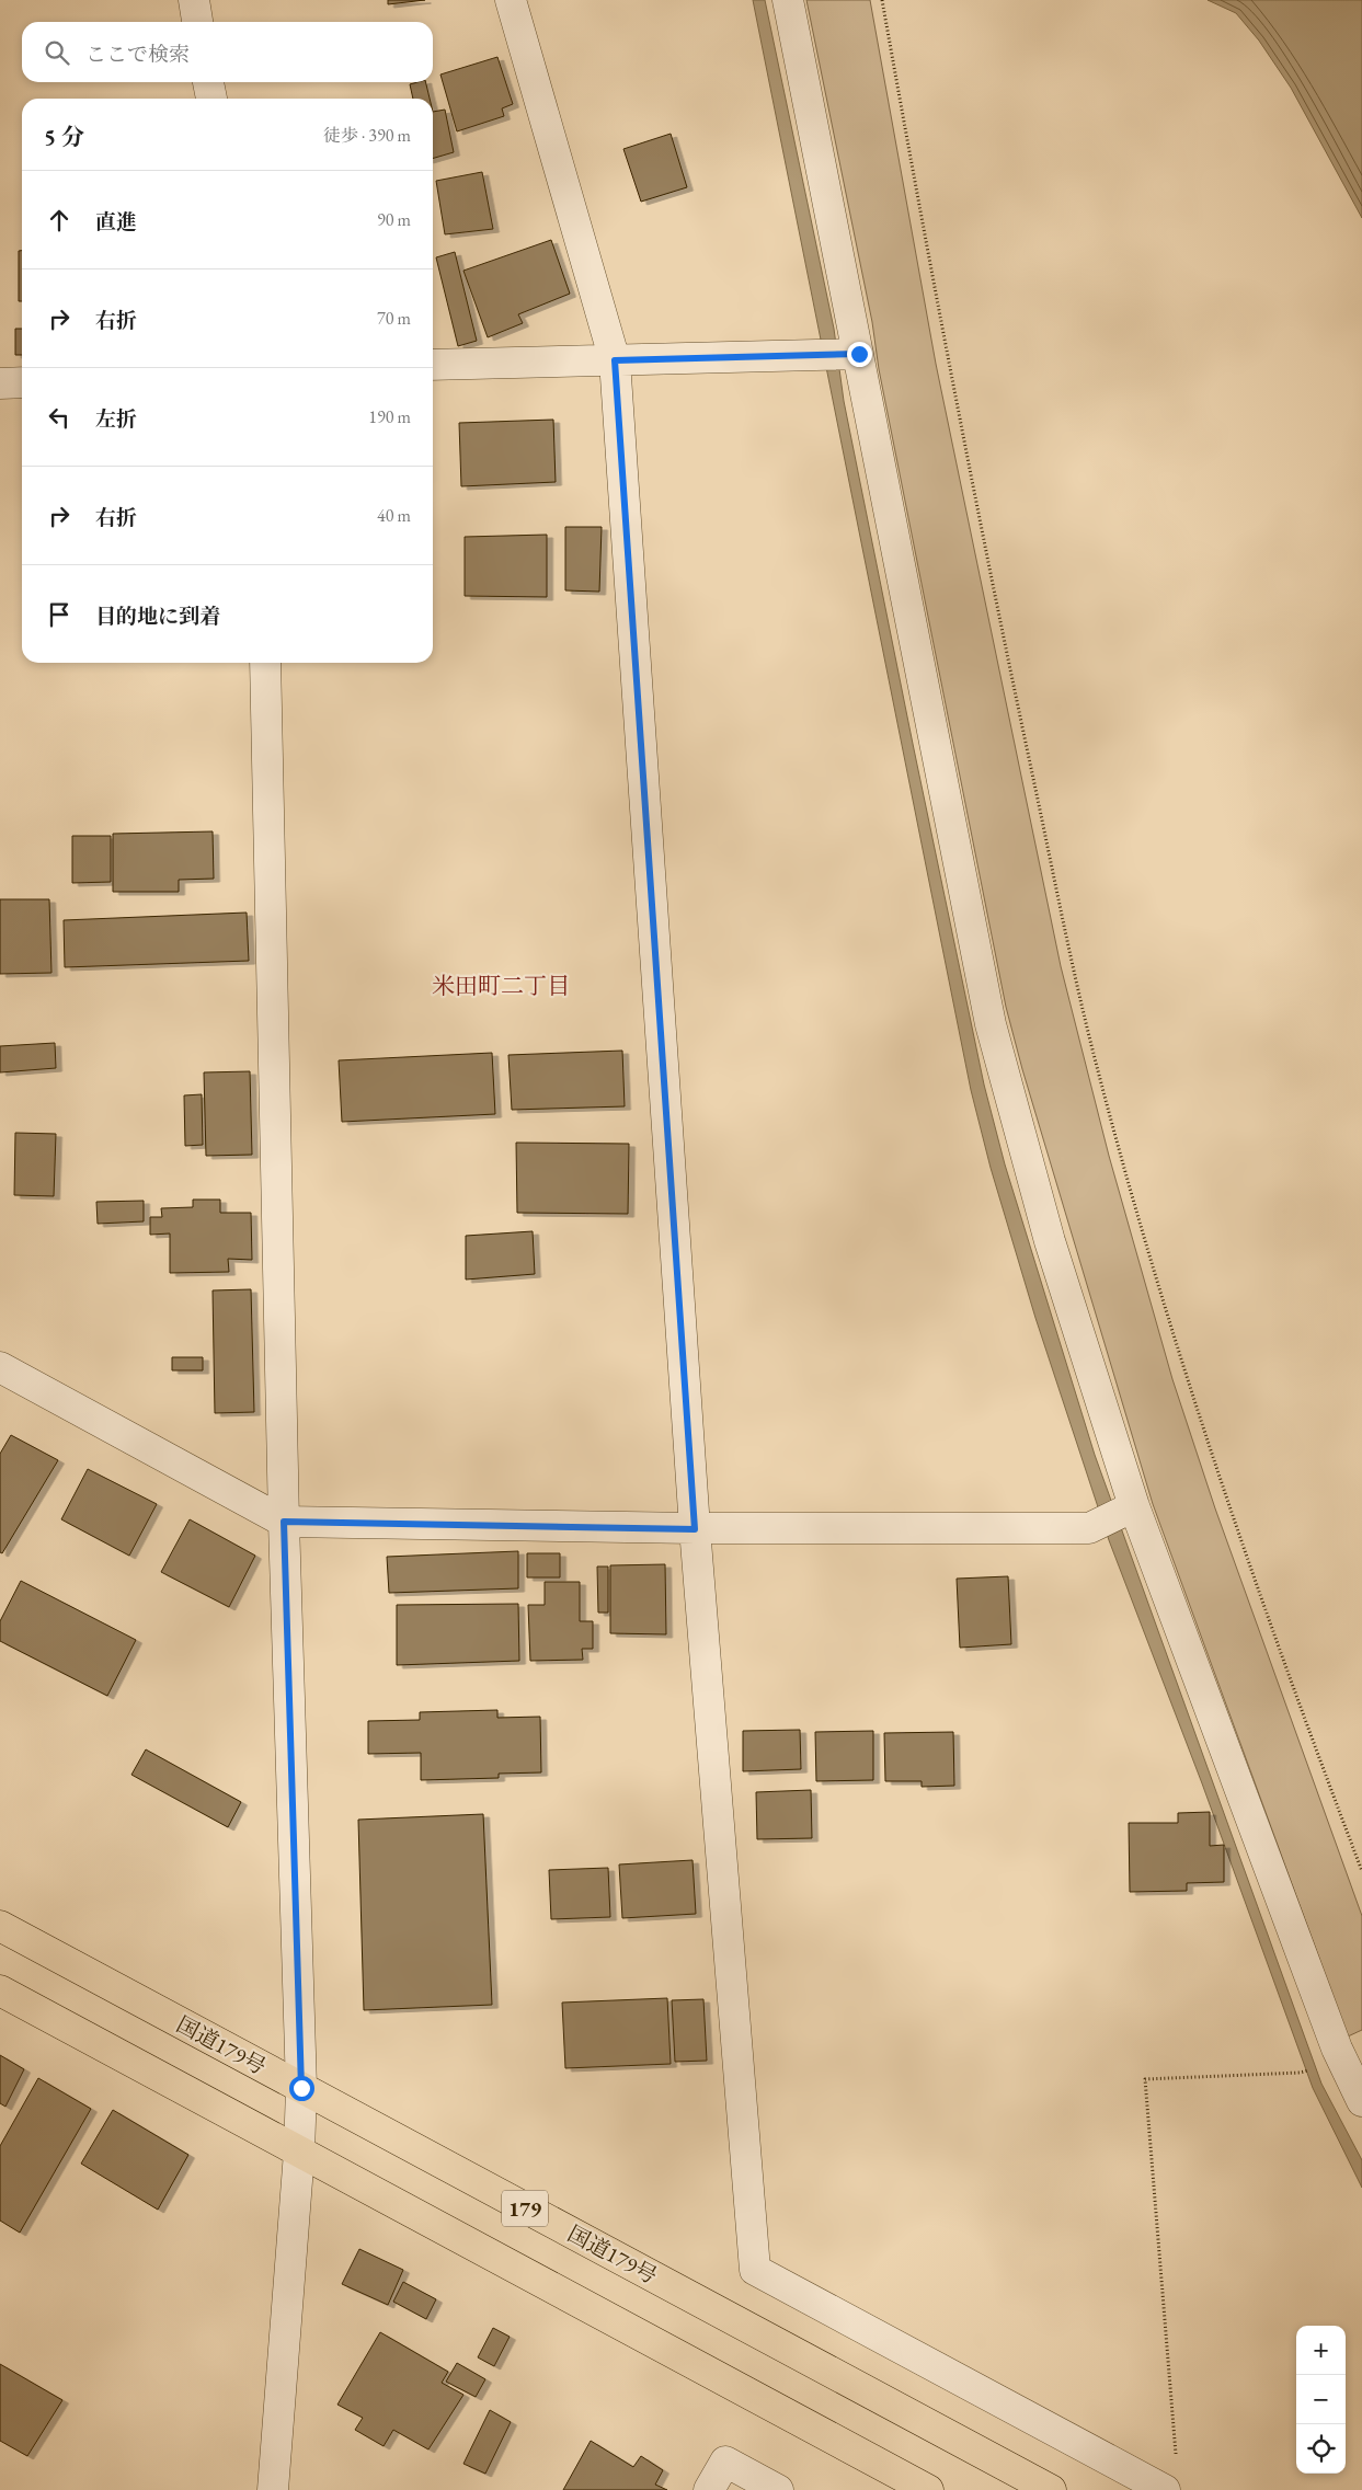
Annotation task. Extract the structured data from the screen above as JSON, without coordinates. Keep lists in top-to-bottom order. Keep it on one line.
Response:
{"streets":{"highway":["国道179号","179"]},"districts":["米田町二丁目"],"page":{"search":"ここで検索","heading":["5 分","徒歩 · 390 m"],"list":[["直進","90 m"],["右折","70 m"],["左折","190 m"],["右折","40 m"],"目的地に到着"],"map_buttons":["+","−"]}}
